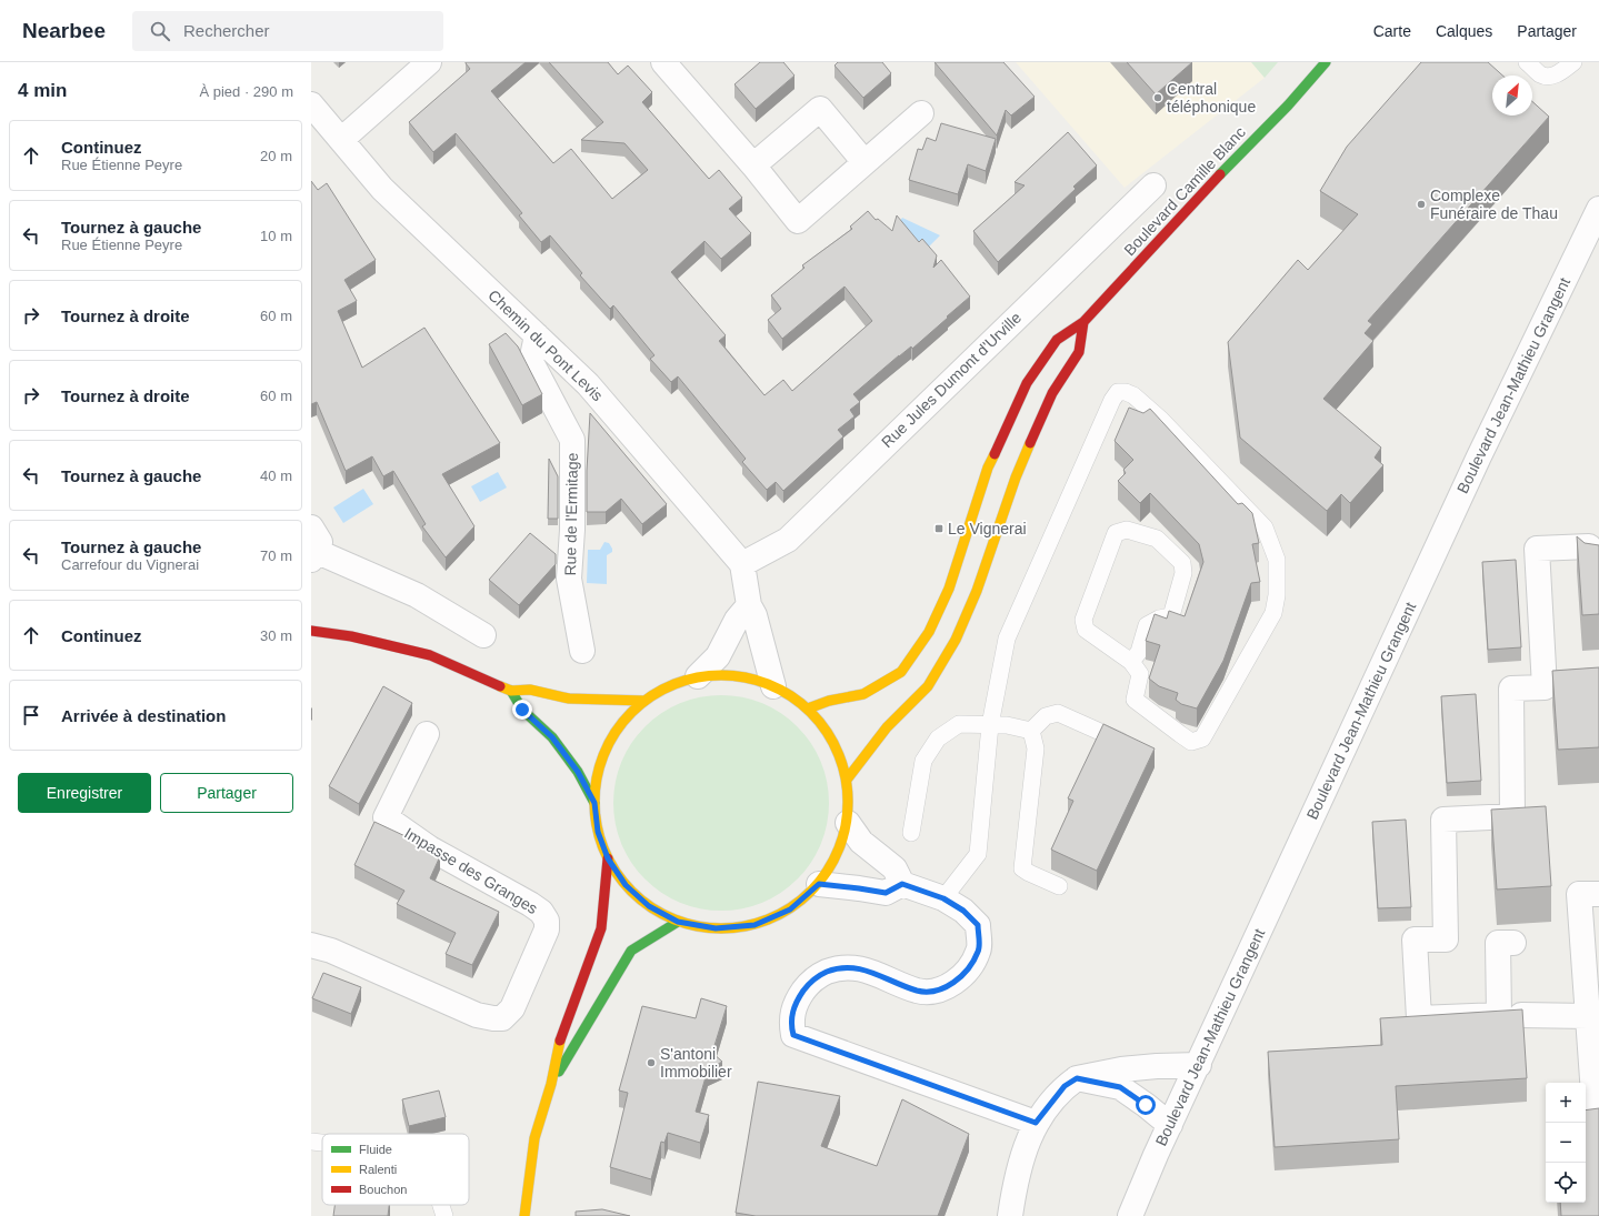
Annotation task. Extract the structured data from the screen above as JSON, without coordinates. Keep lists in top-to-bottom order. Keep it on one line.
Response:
{"streets":{"main road":["Boulevard Camille Blanc"],"street":["Chemin du Pont Levis","Rue Jules Dumont d'Urville","Boulevard Jean-Mathieu Grangent","Rue de l'Ermitage","Impasse des Granges"]},"crossings":[["Chemin du Pont Levis","Rue Jules Dumont d'Urville"],["Chemin du Pont Levis","Rue de l'Ermitage"]],"places":{"other":["Central téléphonique","Complexe Funéraire de Thau","S'antoni Immobilier"],"transit":["Le Vignerai"]},"legend":["Fluide","Ralenti","Bouchon"],"north":"top right","page":{"header":"Nearbee","search":"Rechercher","nav":["Carte","Calques","Partager"],"heading":["4 min","À pied · 290 m"],"list":[["Continuez","Rue Étienne Peyre","20 m"],["Tournez à gauche","Rue Étienne Peyre","10 m"],["Tournez à droite","60 m"],["Tournez à droite","60 m"],["Tournez à gauche","40 m"],["Tournez à gauche","Carrefour du Vignerai","70 m"],["Continuez","30 m"],"Arrivée à destination"],"buttons":["Enregistrer","Partager"],"map_buttons":["+","−"]}}
